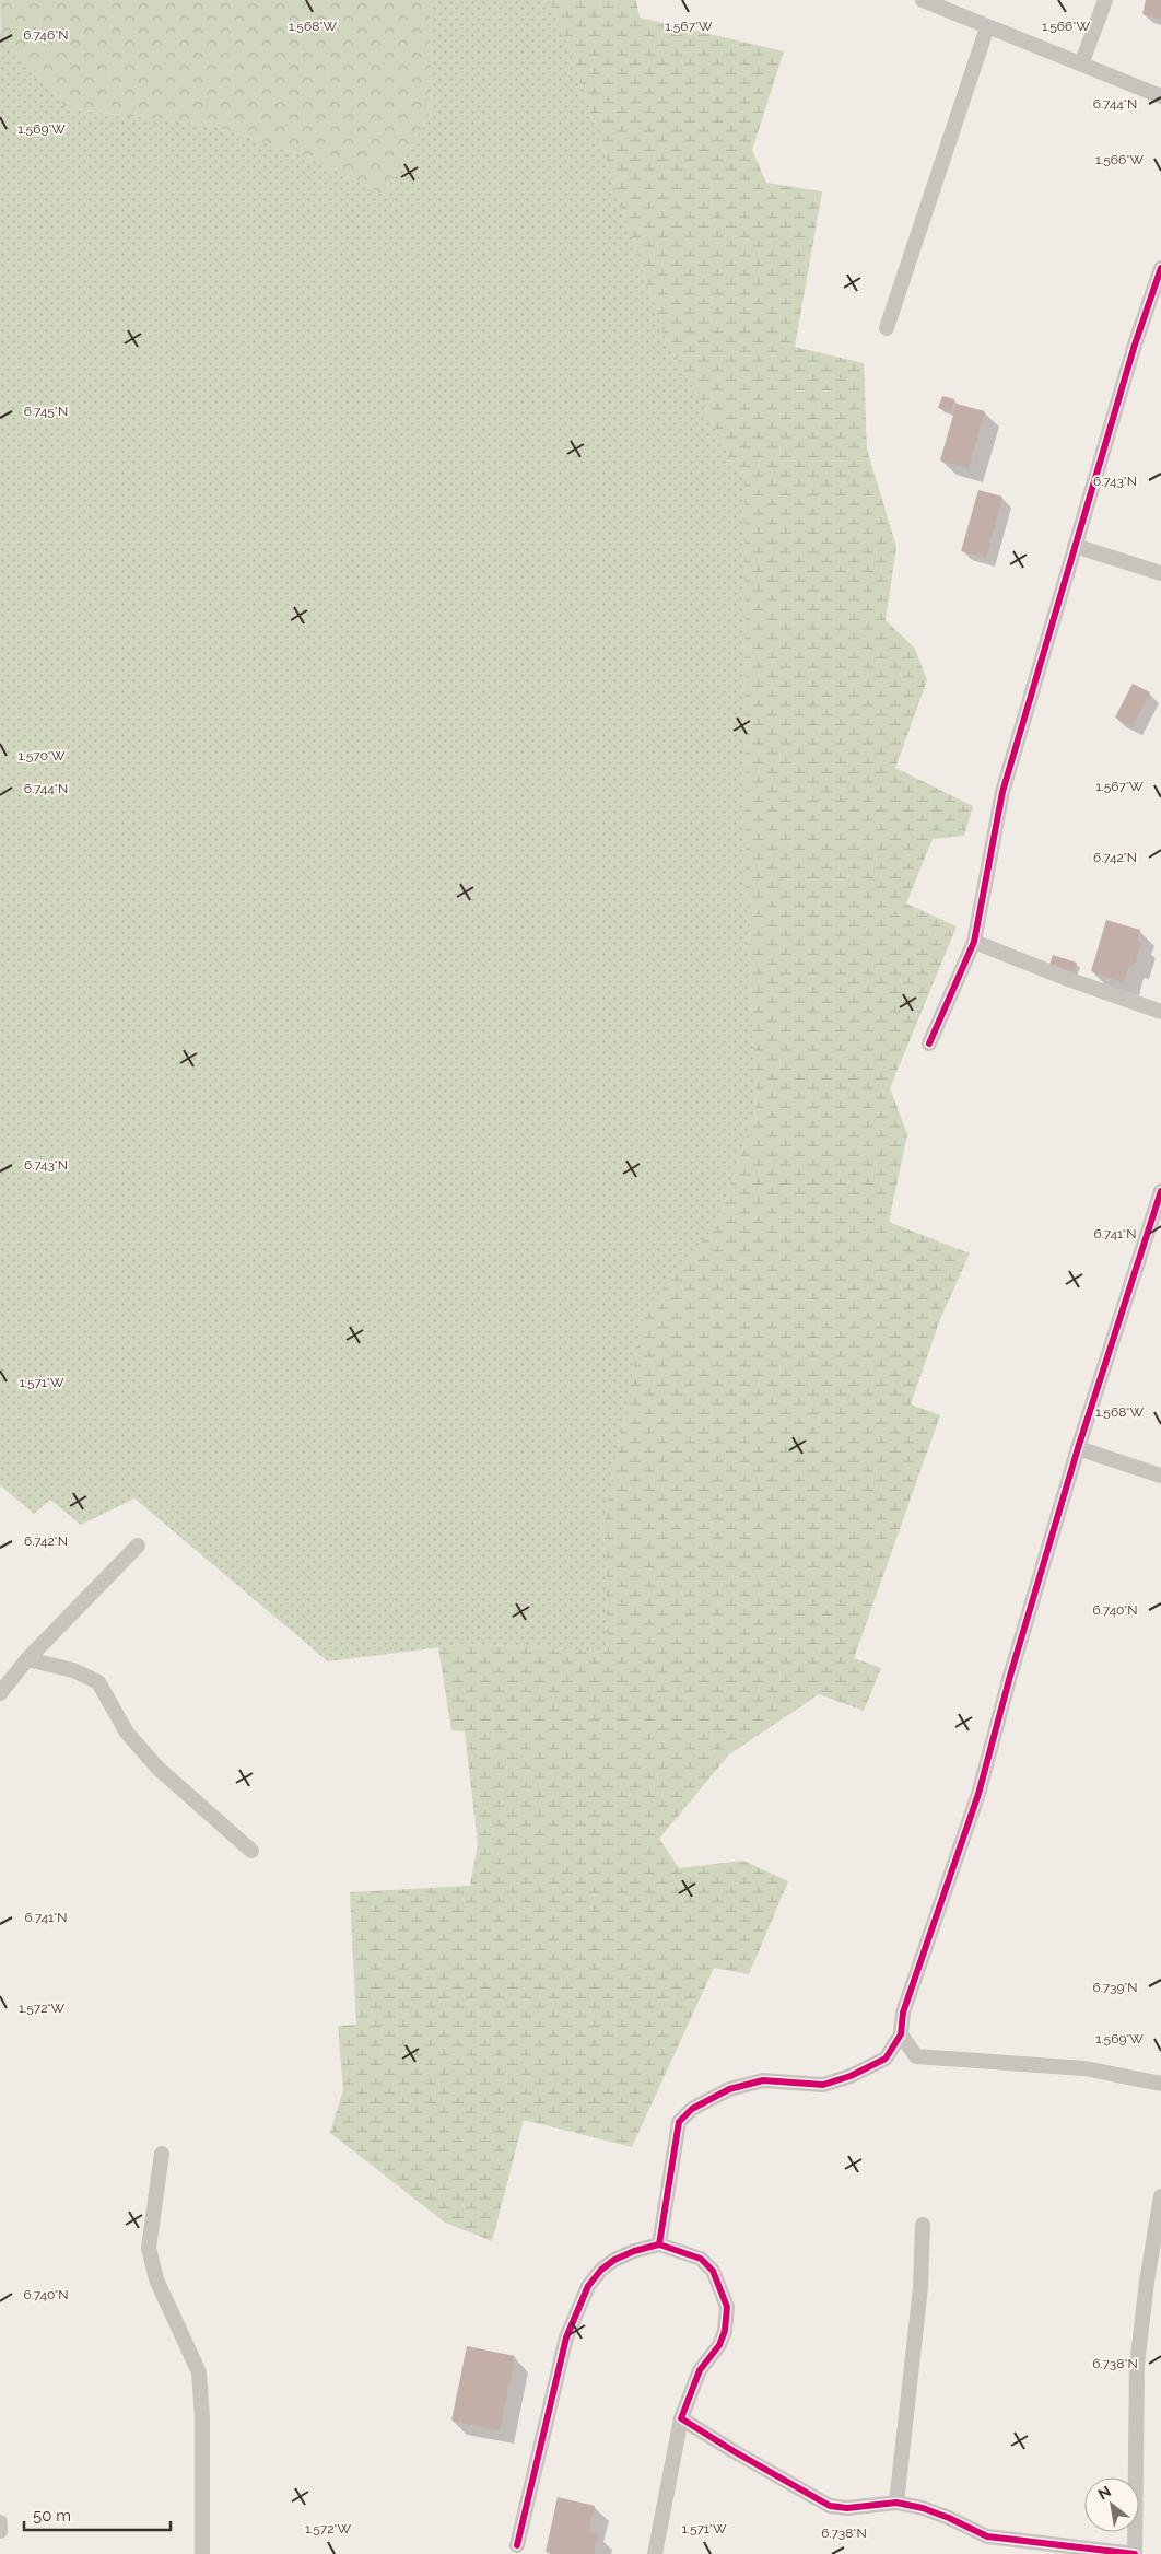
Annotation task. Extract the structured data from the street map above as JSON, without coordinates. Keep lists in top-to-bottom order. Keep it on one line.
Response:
{"scale_bar":"50 m","north":"top left","coordinates":["1.567°W","1.568°W","1.566°W","6.746°N","6.744°N","1.569°W","6.745°N","6.743°N","1.570°W","6.742°N","6.741°N","1.571°W","6.740°N","6.739°N","1.572°W","6.738°N"]}
